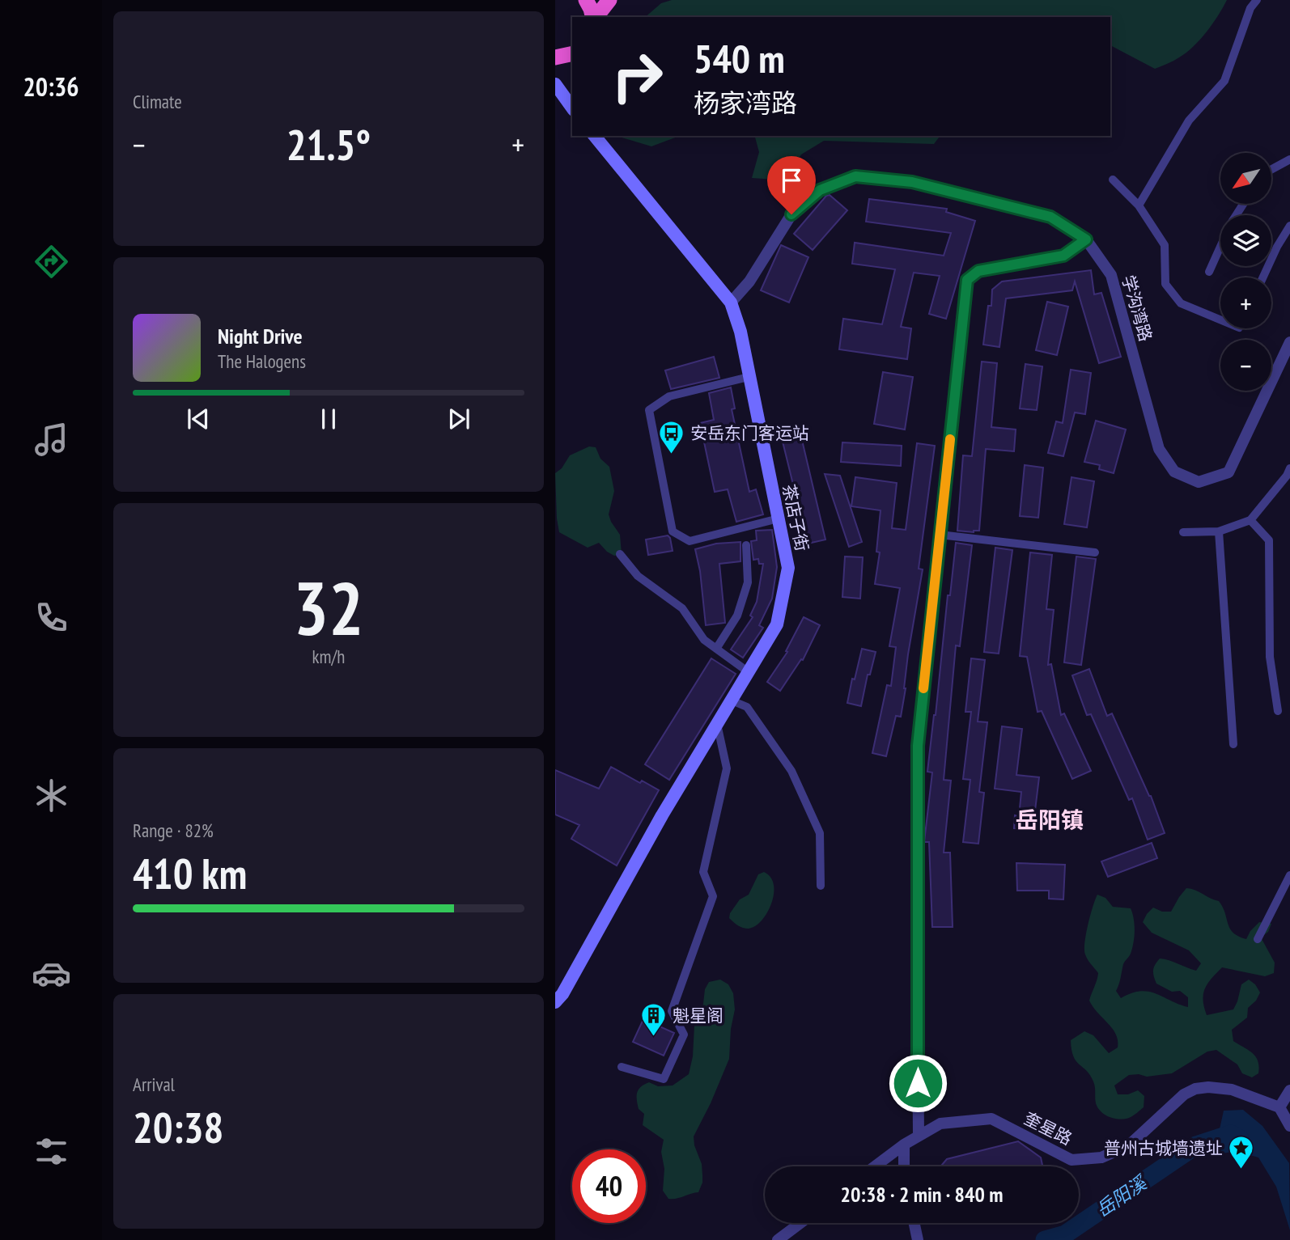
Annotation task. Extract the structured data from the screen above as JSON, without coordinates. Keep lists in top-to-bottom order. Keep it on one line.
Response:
{"streets":{"main road":["茶店子街"],"street":["学沟湾路","奎星路"]},"crossings":[["学沟湾路","茶店子街"]],"districts":["岳阳镇"],"water":["岳阳溪"],"places":{"bus stop":["安岳东门客运站"],"building":["魁星阁"],"place":["普州古城墙遗址"]},"north":"bottom left","page":{"tabs":"20:36","tile":["Climate",["32","km/h"],["Range · 82%","410 km"],["Arrival","20:38"]],"turn":["540 m","杨家湾路"],"heat":["−","21.5°","+"],"map_buttons":["+","−"],"song":["Night Drive","The Halogens"],"limit":"40","trip":"20:38 · 2 min · 840 m"}}
